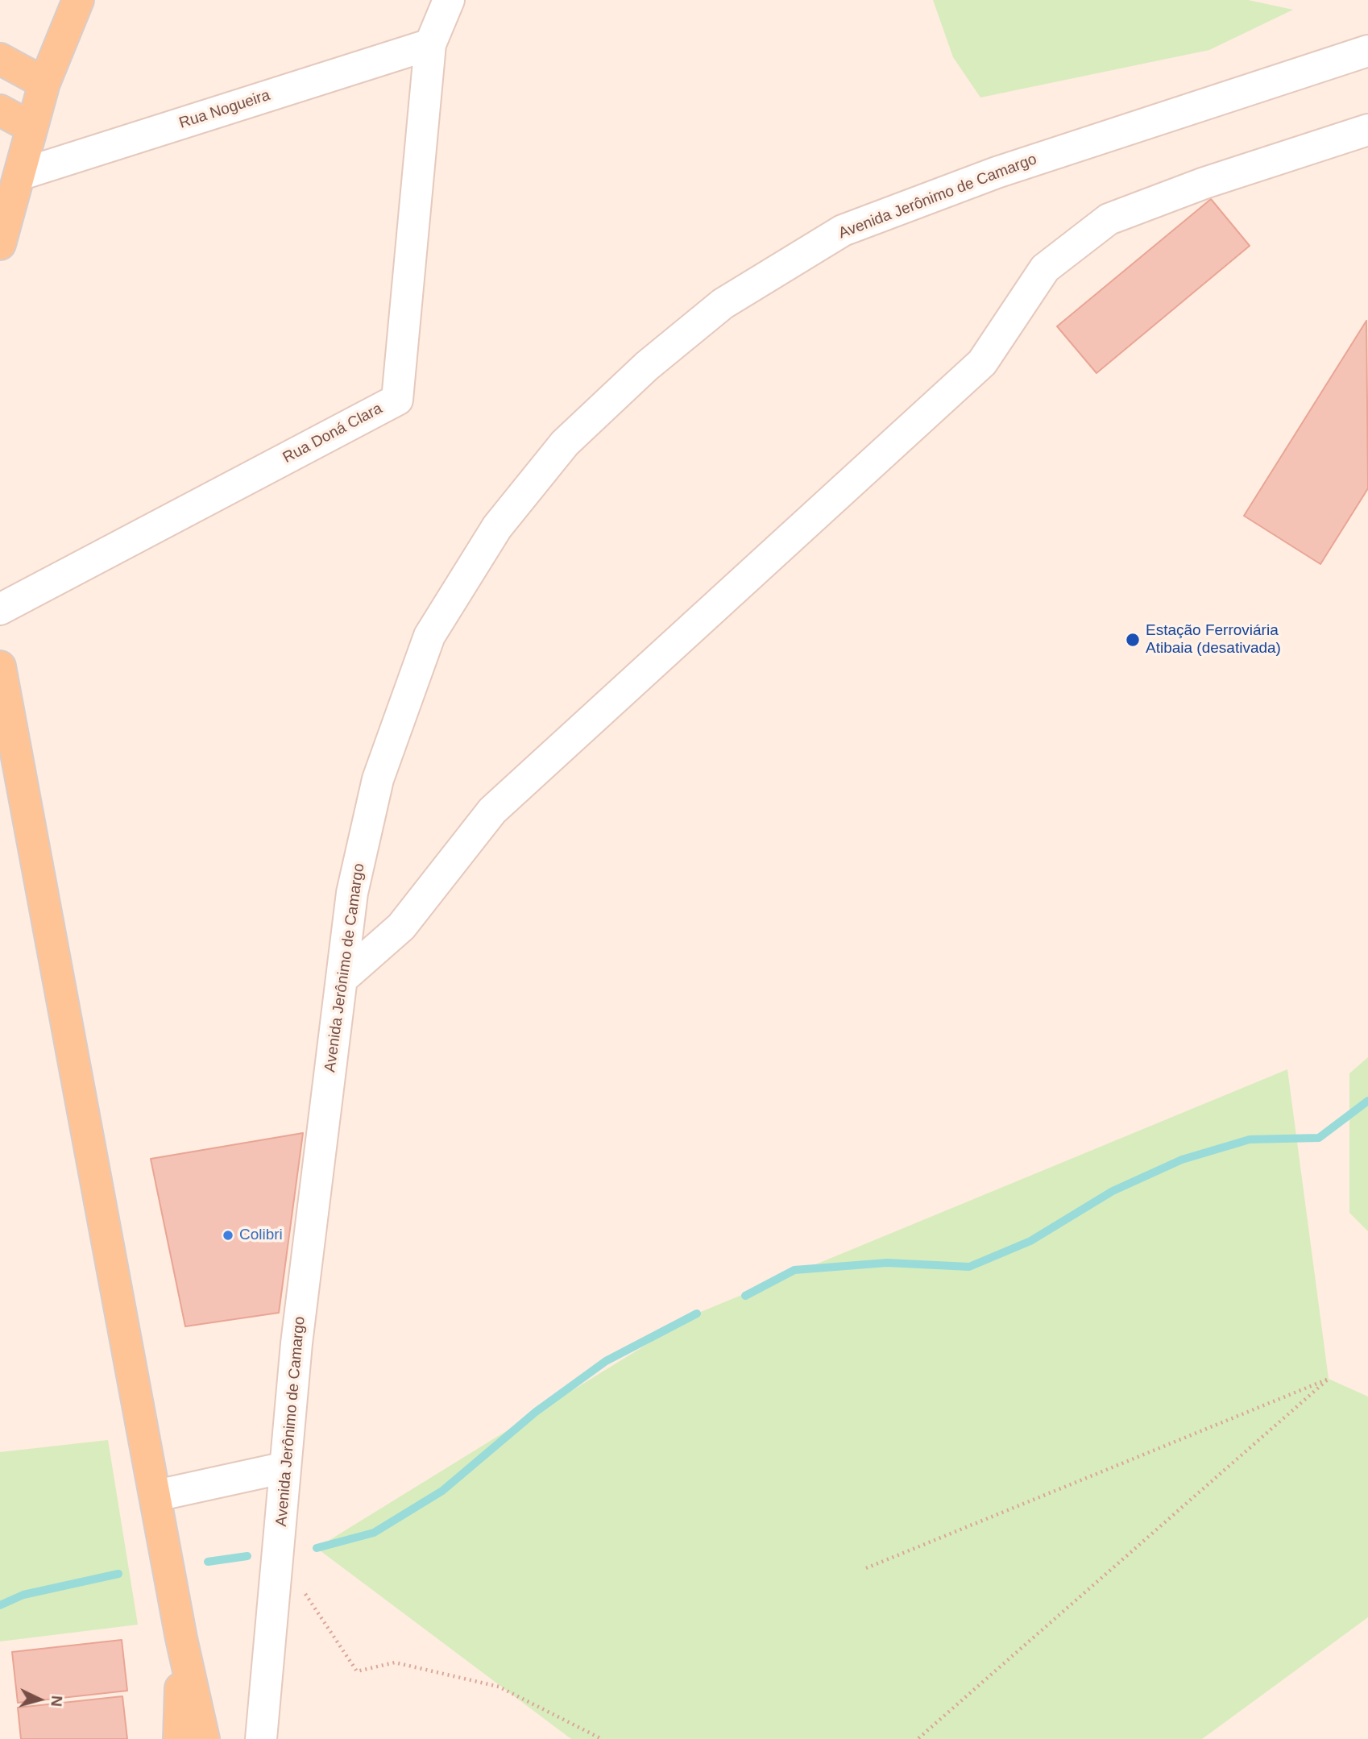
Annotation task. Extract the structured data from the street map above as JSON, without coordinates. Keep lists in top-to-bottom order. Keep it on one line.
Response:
{"streets":{"street":["Rua Nogueira","Avenida Jerônimo de Camargo","Rua Doná Clara"]},"crossings":[["Rua Nogueira","Rua Doná Clara"]],"places":["Estação Ferroviária Atibaia (desativada)","Colibri"],"north":"right"}
